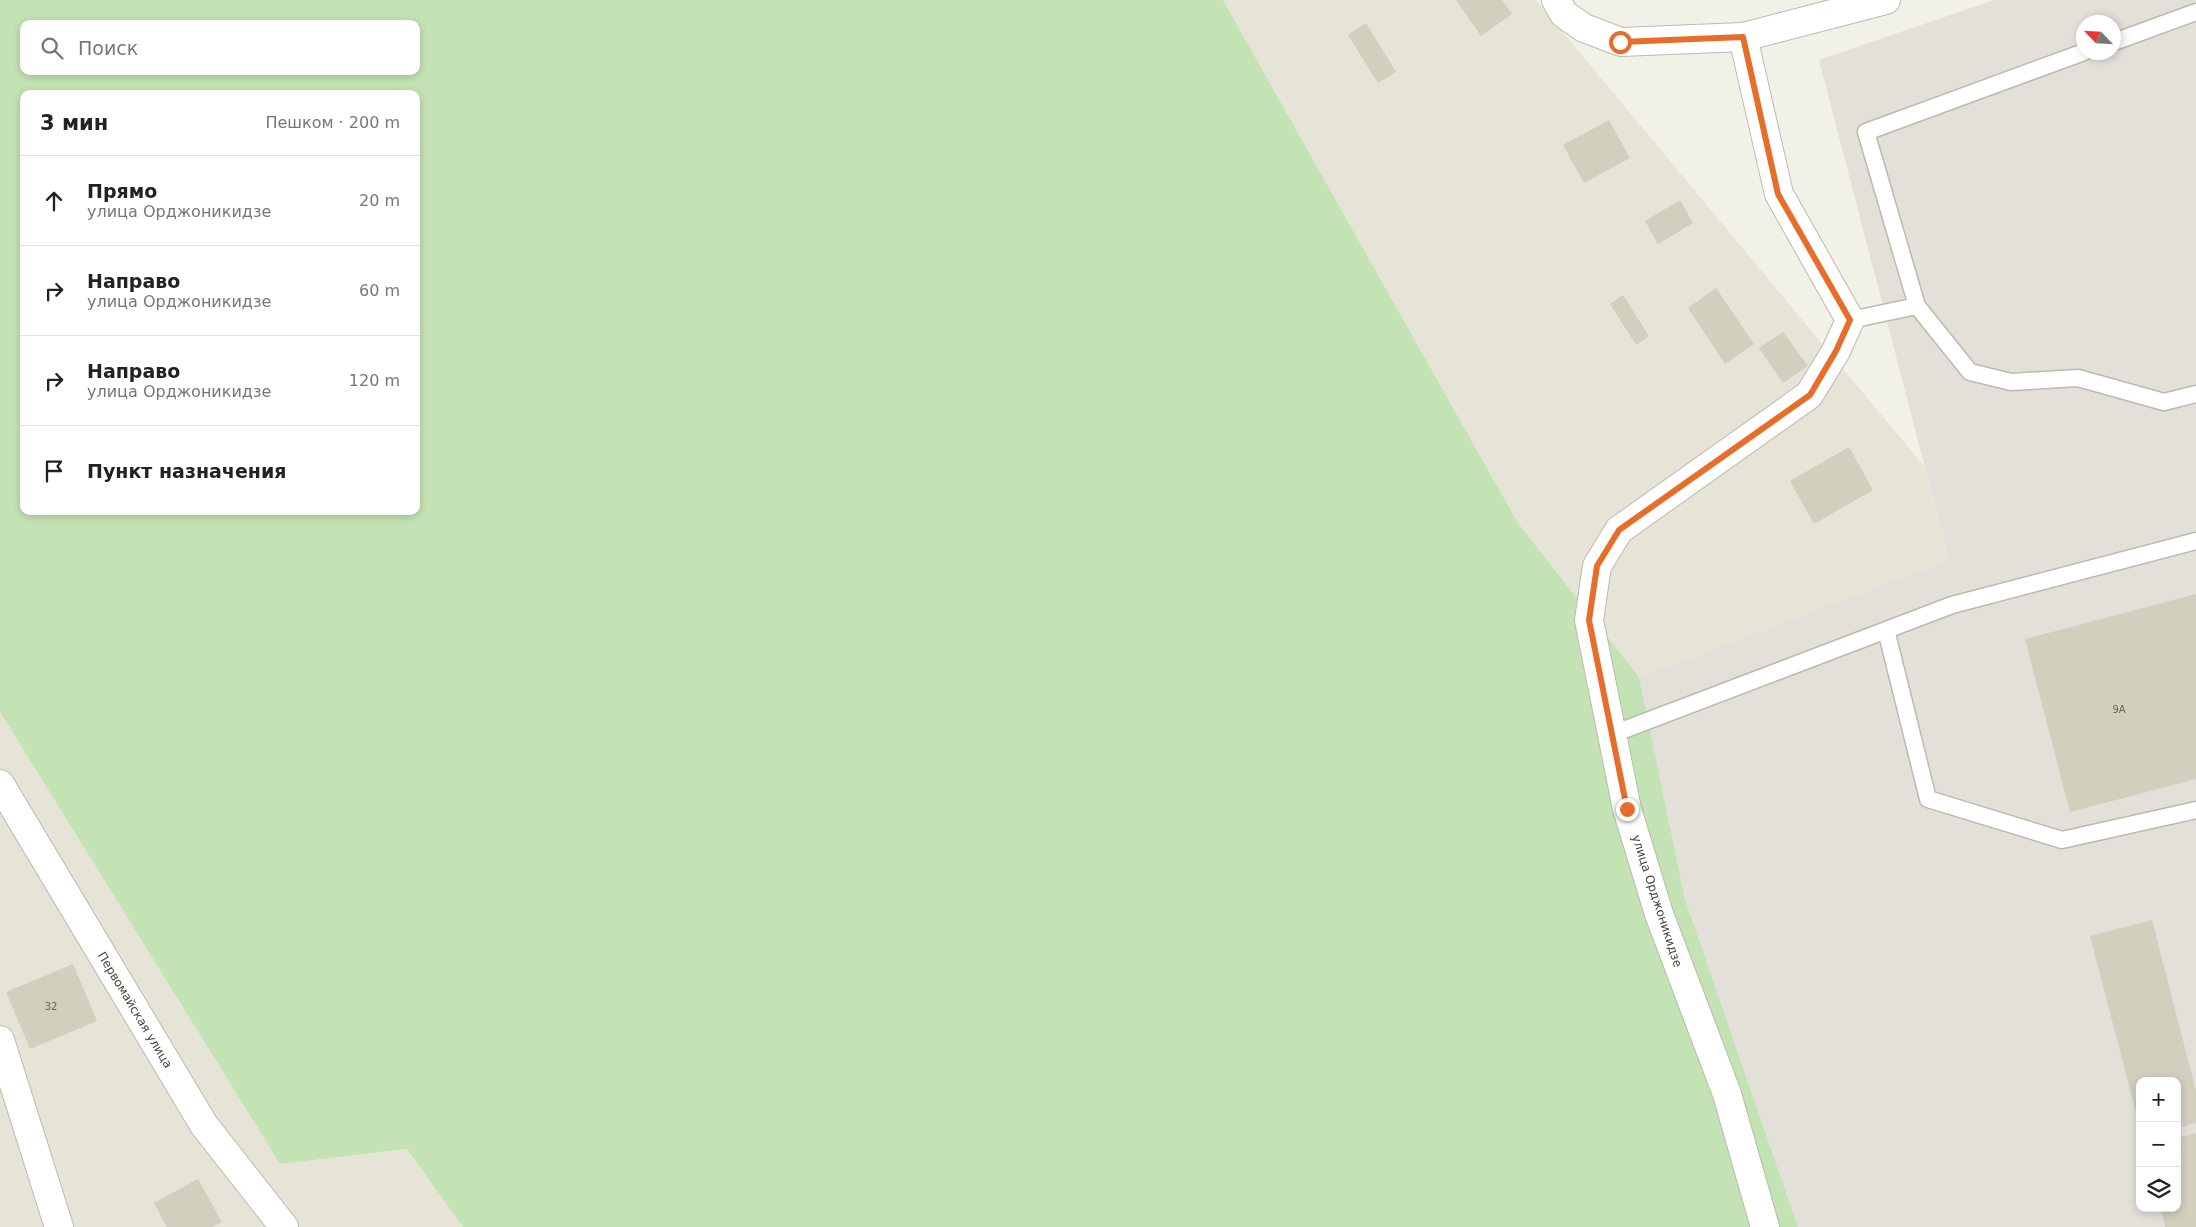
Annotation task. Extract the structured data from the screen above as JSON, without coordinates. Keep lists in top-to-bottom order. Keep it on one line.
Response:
{"streets":{"street":["улица Орджоникидзе","Первомайская улица"]},"house_numbers":["9А","32"],"north":"top left","page":{"search":"Поиск","heading":["3 мин","Пешком · 200 m"],"list":[["Прямо","улица Орджоникидзе","20 m"],["Направо","улица Орджоникидзе","60 m"],["Направо","улица Орджоникидзе","120 m"],"Пункт назначения"],"map_buttons":["+","−"]}}
